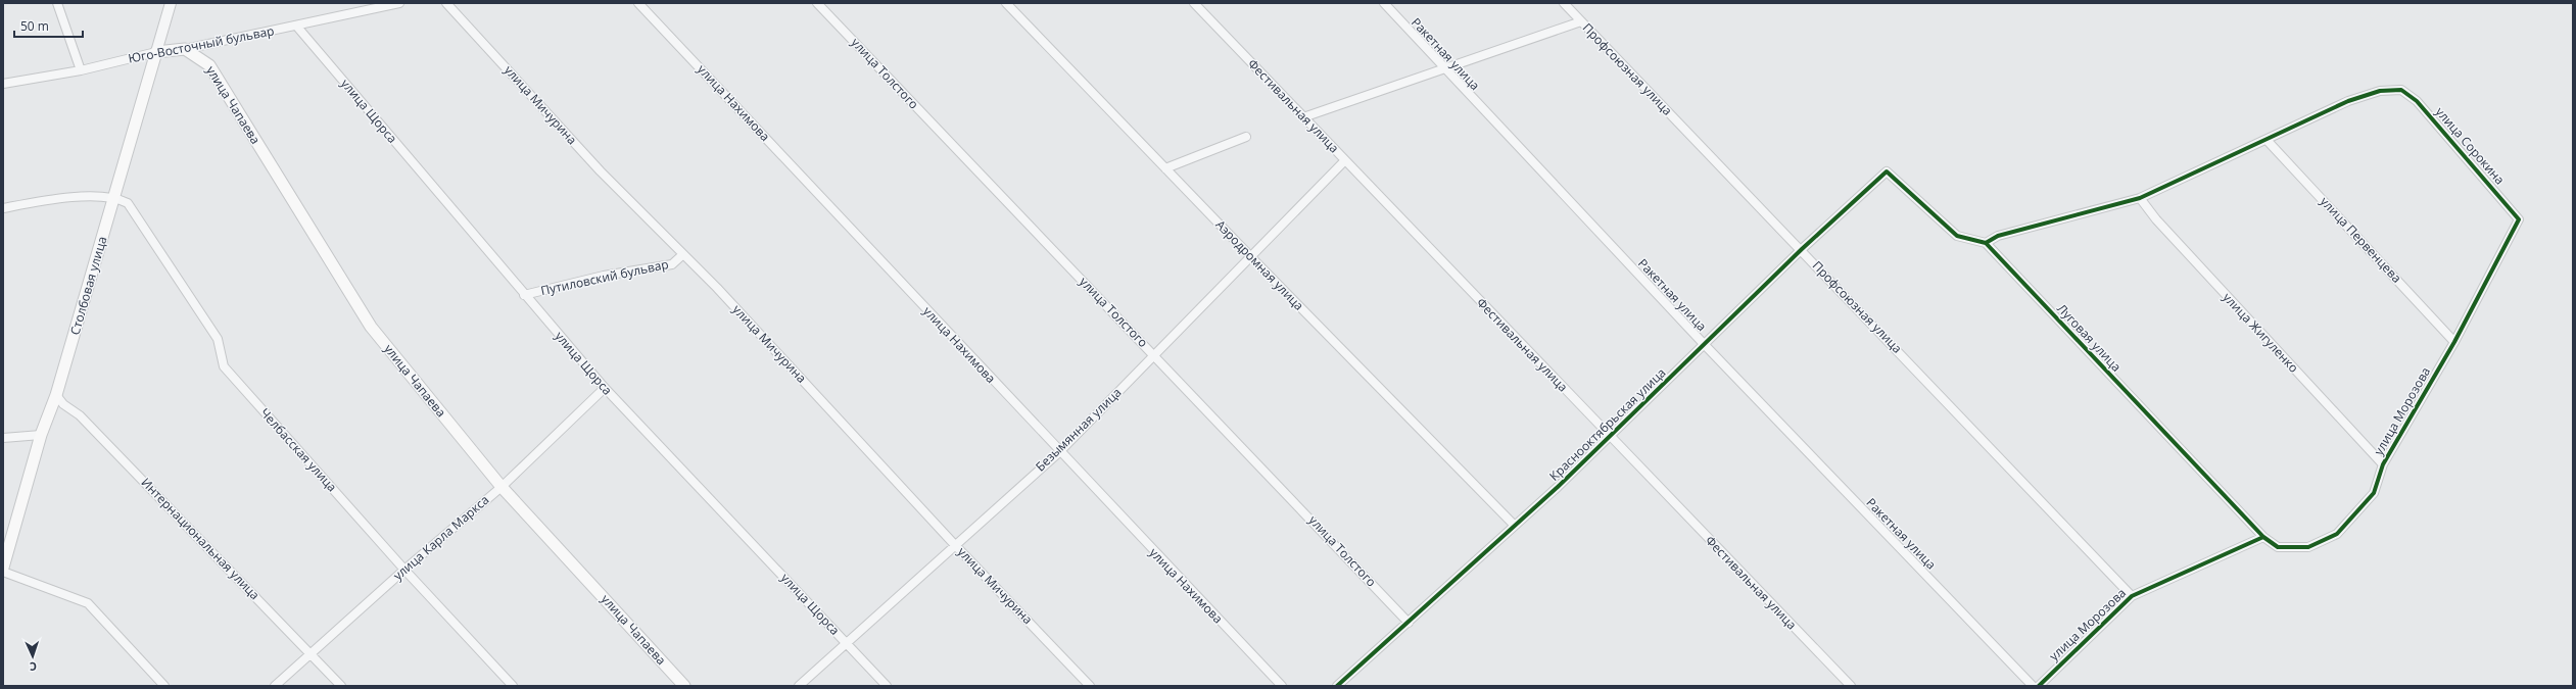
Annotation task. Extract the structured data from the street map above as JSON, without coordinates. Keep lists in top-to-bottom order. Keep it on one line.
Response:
{"streets":{"main road":["Юго-Восточный бульвар","улица Чапаева","Столбовая улица"],"street":["Ракетная улица","Профсоюзная улица","улица Толстого","улица Нахимова","улица Мичурина","Фестивальная улица","улица Щорса","улица Сорокина","улица Первенцева","Аэродромная улица","Путиловский бульвар","улица Жигуленко","Луговая улица","улица Морозова","Краснооктябрьская улица","Безымянная улица","Челбасская улица","улица Карла Маркса","Интернациональная улица"]},"crossings":[["Юго-Восточный бульвар","улица Чапаева"],["Юго-Восточный бульвар","улица Щорса"],["Юго-Восточный бульвар","Столбовая улица"],["Ракетная улица","Краснооктябрьская улица"],["Профсоюзная улица","улица Морозова"],["Профсоюзная улица","Краснооктябрьская улица"],["улица Толстого","Краснооктябрьская улица"],["улица Толстого","Безымянная улица"],["улица Нахимова","Безымянная улица"],["улица Чапаева","улица Карла Маркса"],["улица Мичурина","Путиловский бульвар"],["улица Мичурина","Безымянная улица"],["Фестивальная улица","Краснооктябрьская улица"],["Фестивальная улица","Безымянная улица"],["улица Щорса","Путиловский бульвар"],["улица Щорса","Безымянная улица"],["улица Щорса","улица Карла Маркса"],["улица Сорокина","улица Первенцева"],["улица Сорокина","улица Морозова"],["улица Первенцева","улица Морозова"],["Аэродромная улица","Краснооктябрьская улица"],["Аэродромная улица","Безымянная улица"],["Столбовая улица","Челбасская улица"],["Столбовая улица","Интернациональная улица"],["улица Жигуленко","улица Морозова"],["Луговая улица","улица Морозова"],["Луговая улица","Краснооктябрьская улица"],["Челбасская улица","улица Карла Маркса"],["улица Карла Маркса","Интернациональная улица"]],"scale_bar":"50 m","north":"bottom"}
